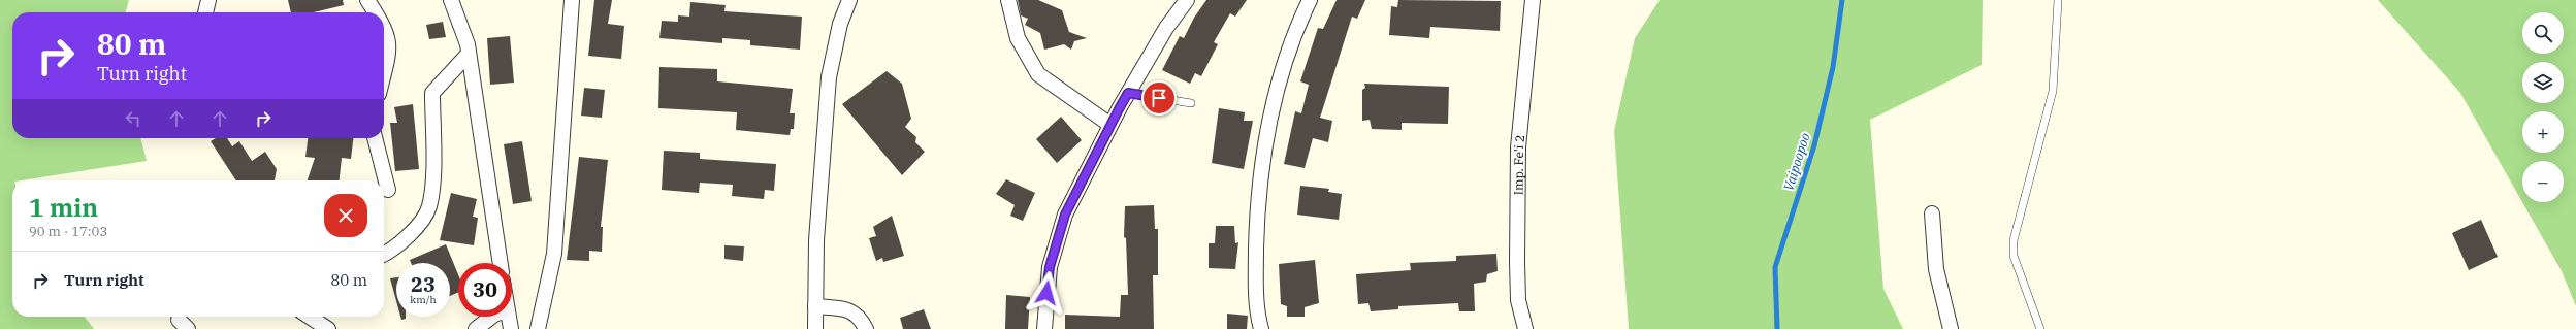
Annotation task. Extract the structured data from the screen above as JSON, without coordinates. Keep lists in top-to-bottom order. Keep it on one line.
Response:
{"streets":{"street":["Imp. Fe'i 2"]},"water":["Vaipoopoo"],"page":{"map_buttons":["+","−"],"turn":["80 m","Turn right"],"heading":["1 min","90 m · 17:03"],"list":[{"name":"Turn right","value":"80 m"}],"speed":"23 km/h","limit":"30"}}
